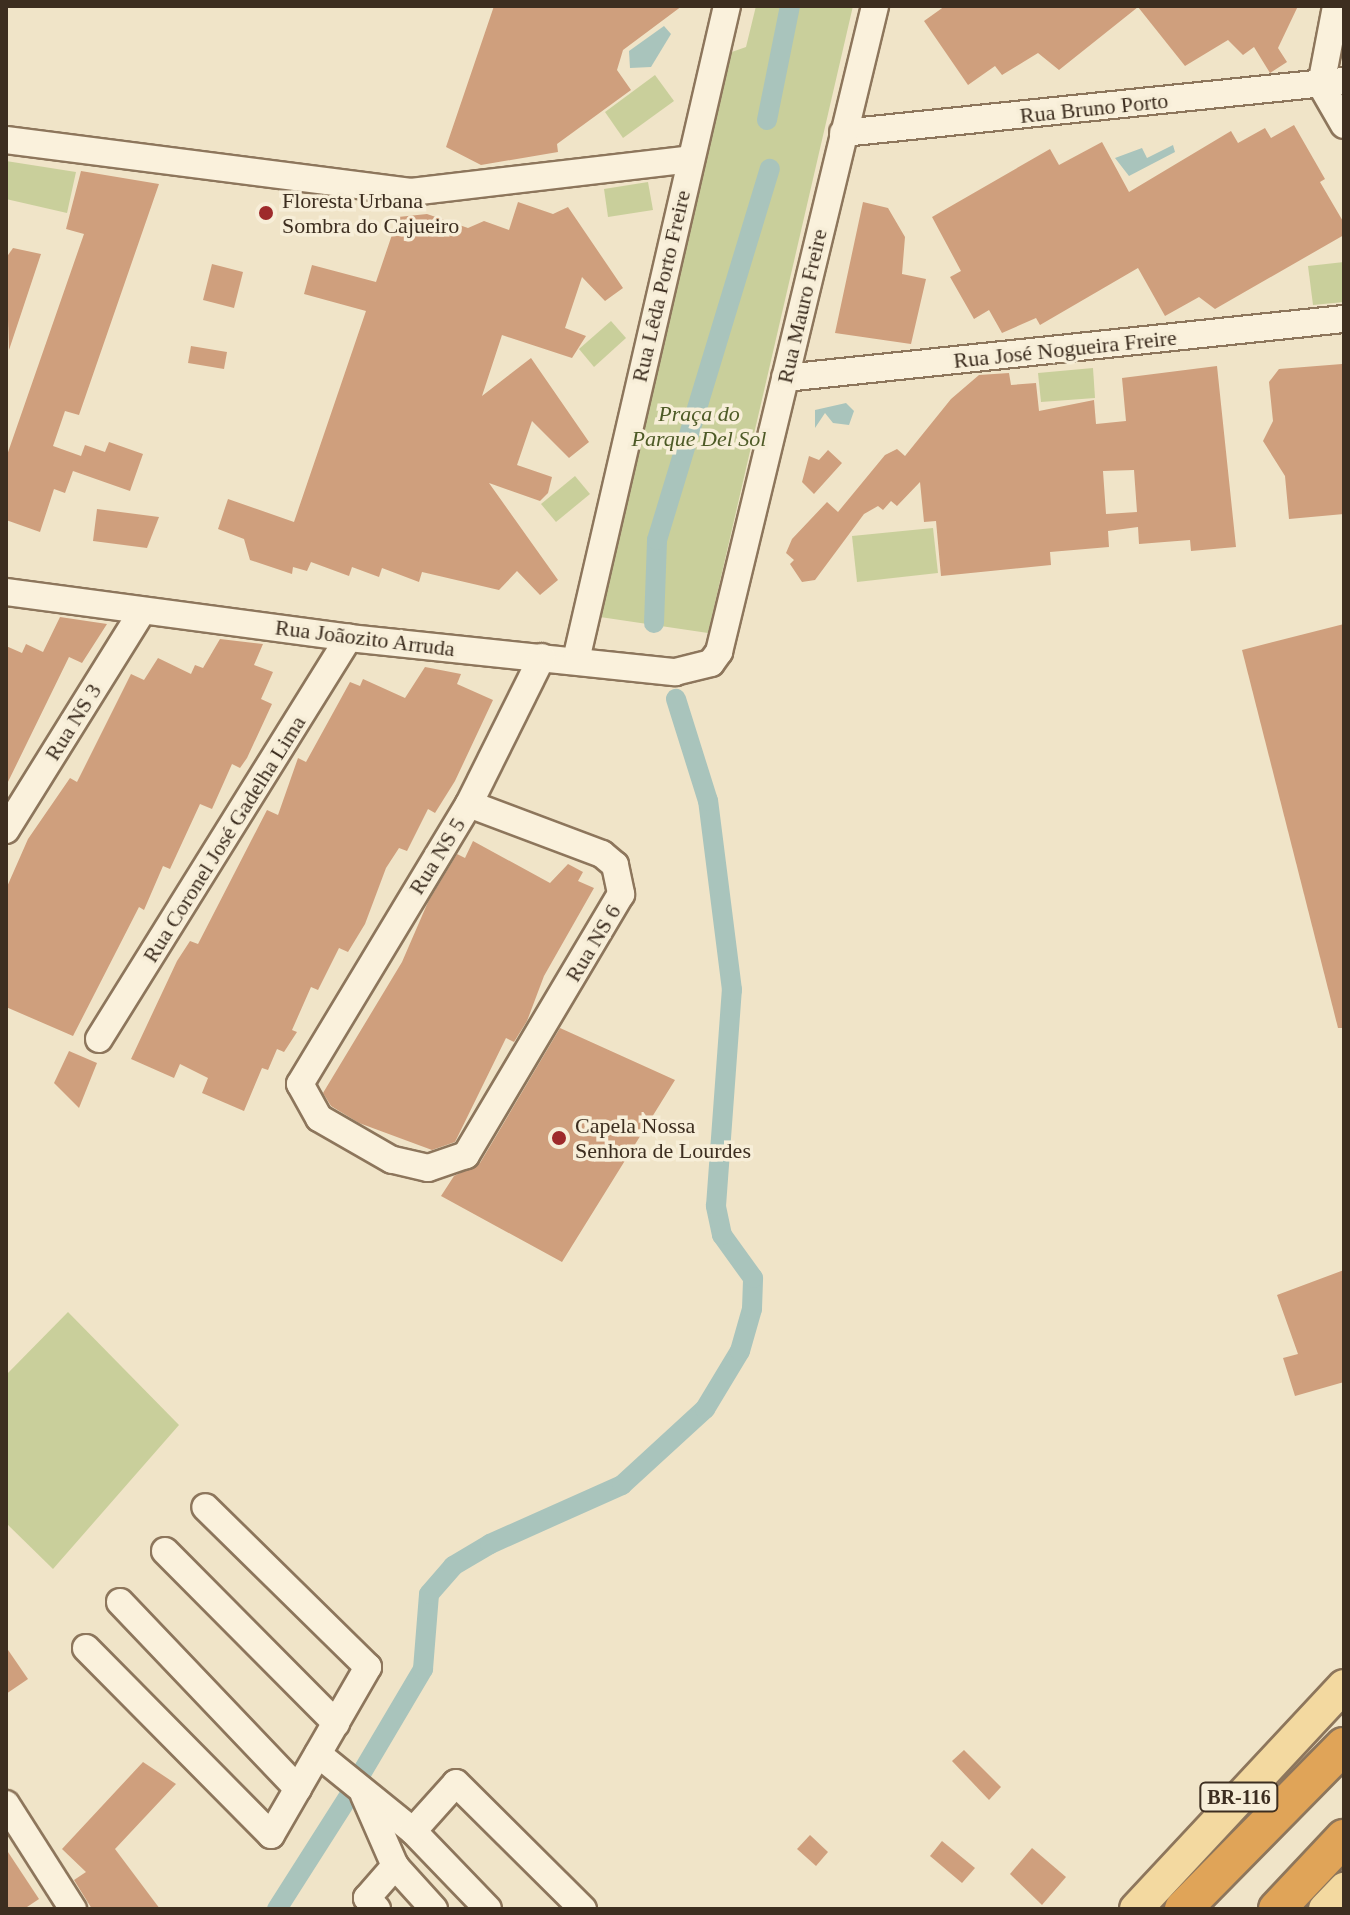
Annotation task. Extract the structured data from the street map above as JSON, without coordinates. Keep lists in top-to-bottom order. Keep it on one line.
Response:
{"streets":{"highway":["BR-116"],"street":["Rua Bruno Porto","Rua Lêda Porto Freire","Rua Mauro Freire","Rua José Nogueira Freire","Rua Joãozito Arruda","Rua NS 3","Rua Coronel José Gadelha Lima","Rua NS 5","Rua NS 6"]},"crossings":[["Rua Bruno Porto","Rua Mauro Freire"],["Rua Lêda Porto Freire","Rua Joãozito Arruda"],["Rua Mauro Freire","Rua José Nogueira Freire"],["Rua Mauro Freire","Rua Joãozito Arruda"],["Rua Joãozito Arruda","Rua NS 3"],["Rua Joãozito Arruda","Rua Coronel José Gadelha Lima"],["Rua Joãozito Arruda","Rua NS 5"],["Rua NS 5","Rua NS 6"]],"parks":["Praça do Parque Del Sol"],"places":["Floresta Urbana Sombra do Cajueiro","Capela Nossa Senhora de Lourdes"]}
